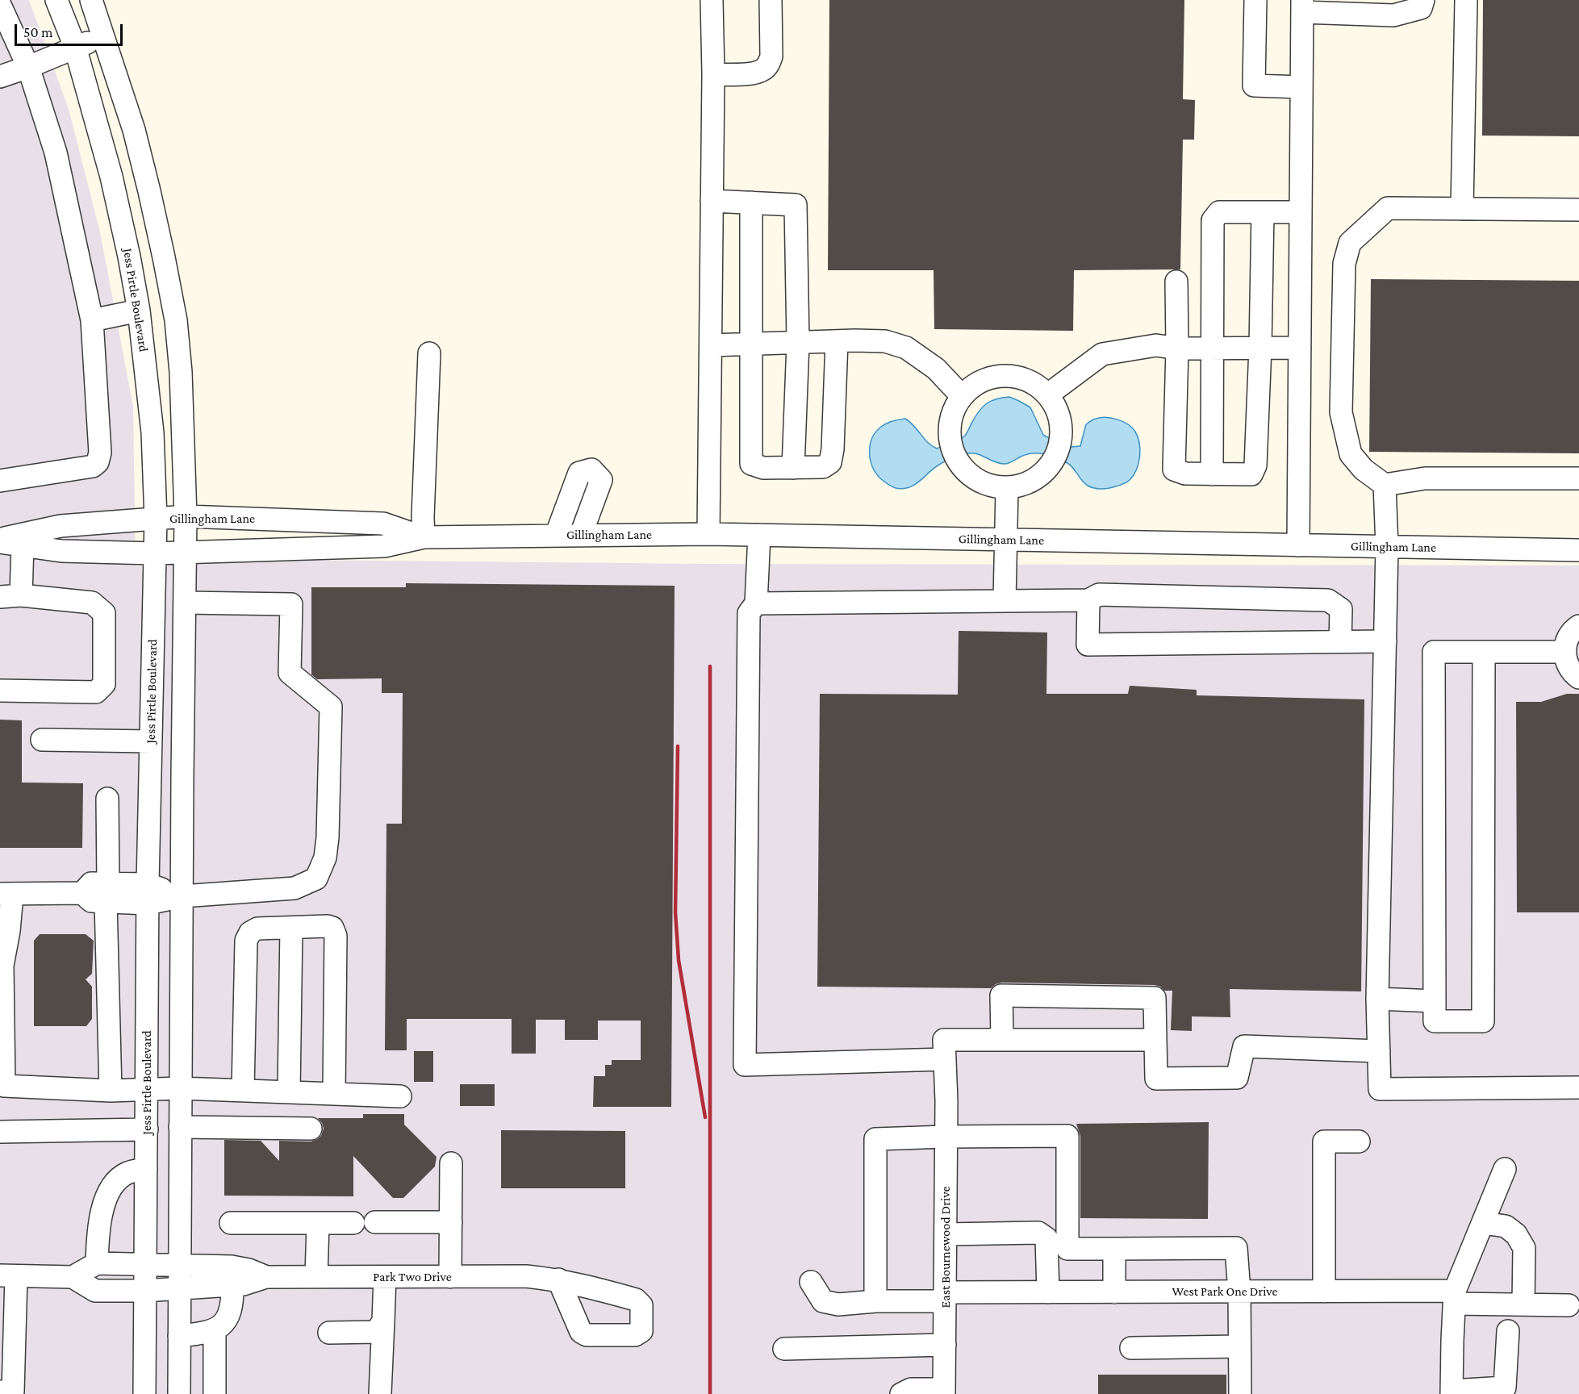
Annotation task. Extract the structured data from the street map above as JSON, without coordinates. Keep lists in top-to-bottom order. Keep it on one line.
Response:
{"streets":{"street":["Jess Pirtle Boulevard","Gillingham Lane","East Bournewood Drive","Park Two Drive","West Park One Drive"]},"crossings":[["Jess Pirtle Boulevard","Gillingham Lane"],["Jess Pirtle Boulevard","Park Two Drive"],["East Bournewood Drive","West Park One Drive"]],"scale_bar":"50 m"}
